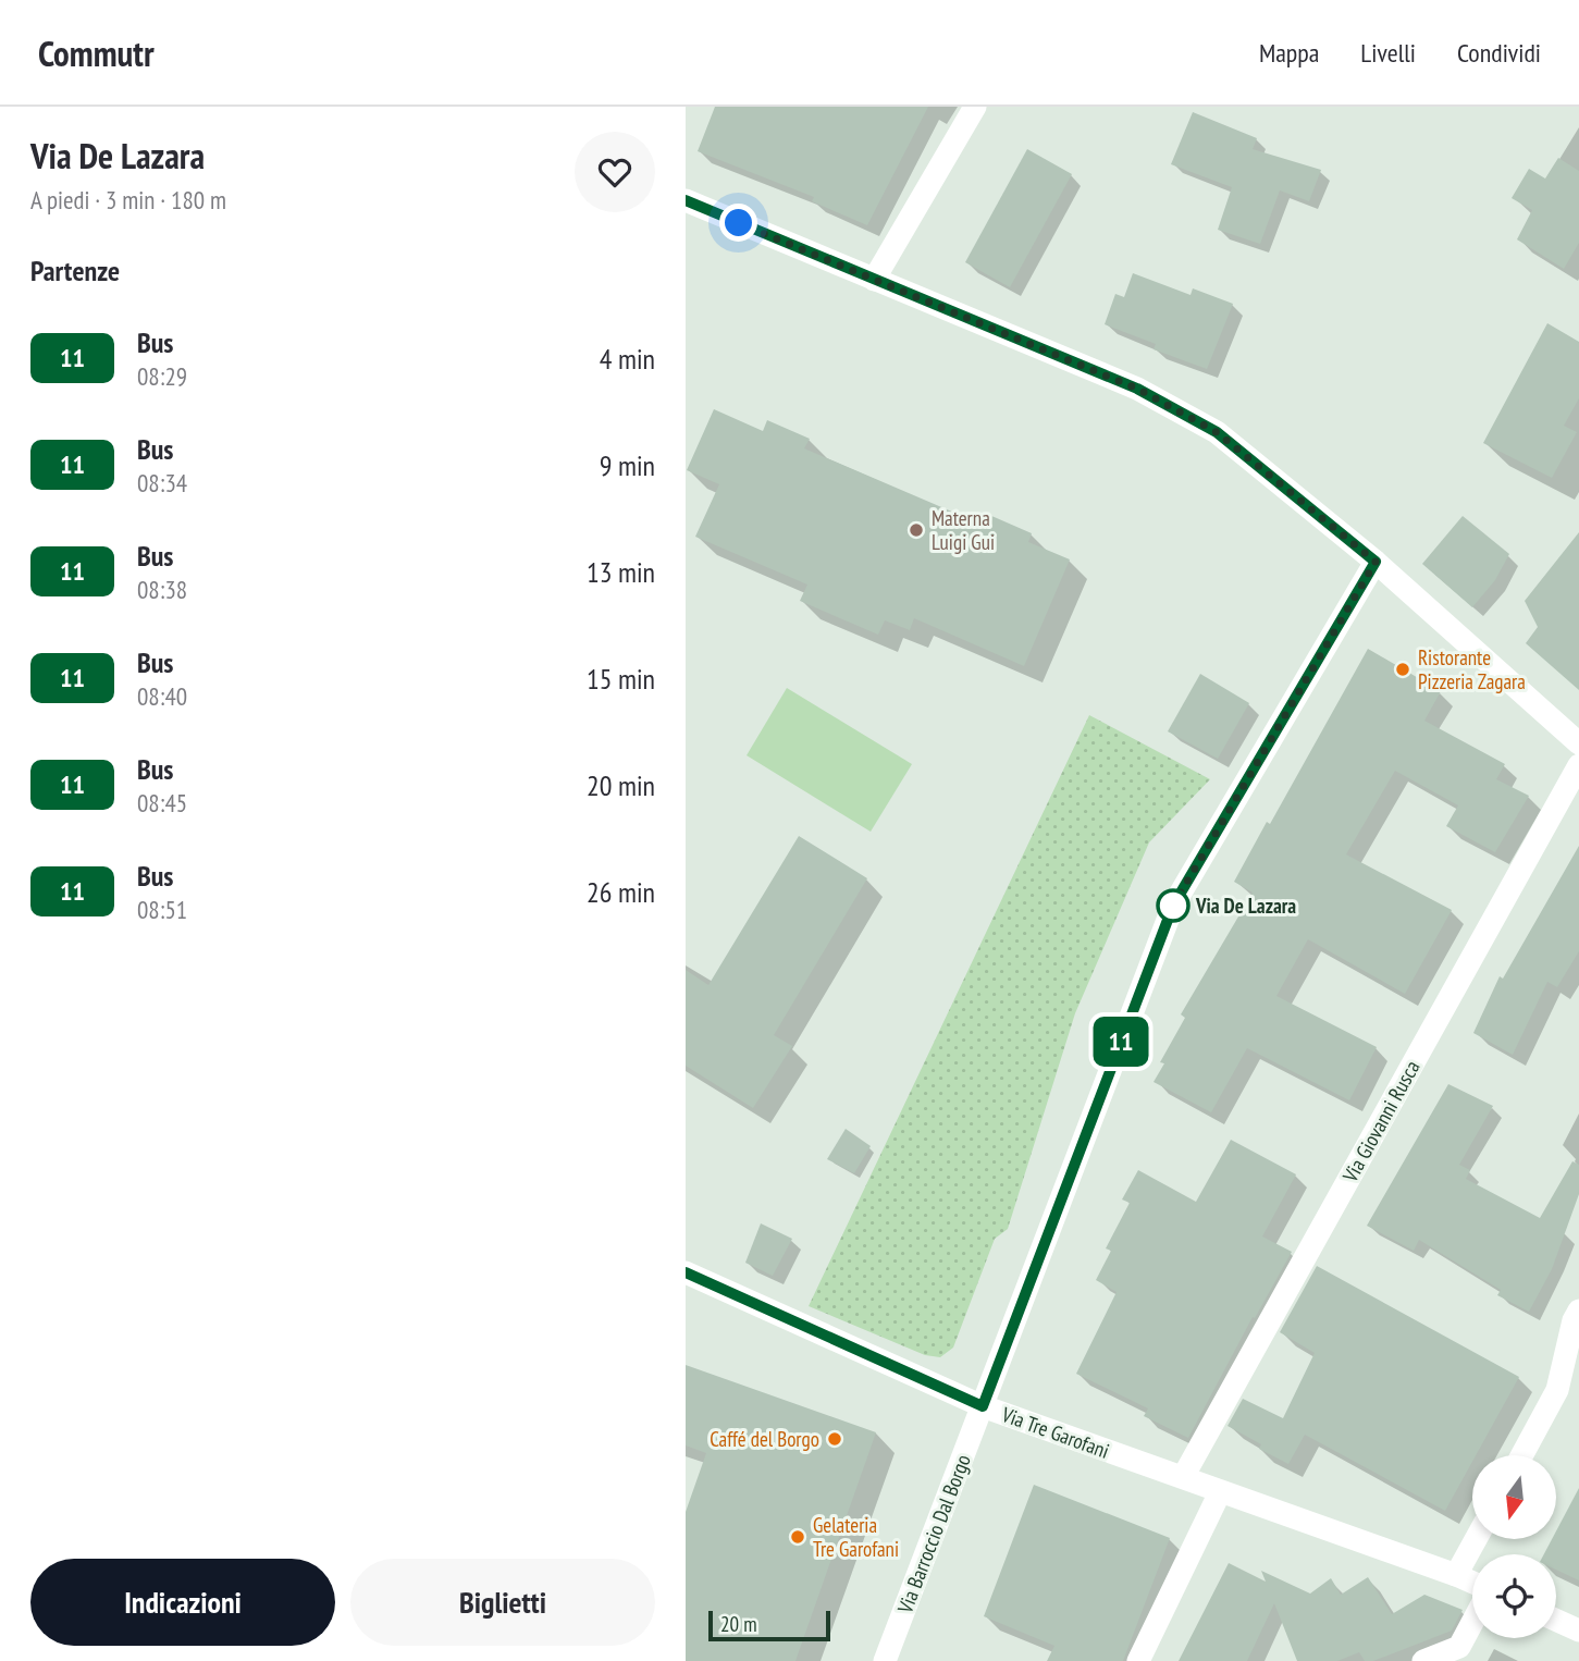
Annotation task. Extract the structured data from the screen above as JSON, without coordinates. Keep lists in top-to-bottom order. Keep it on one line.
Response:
{"streets":{"street":["Via Giovanni Rusca","Via Tre Garofani","Via Barroccio Dal Borgo"]},"crossings":[["Via Giovanni Rusca","Via Tre Garofani"],["Via Tre Garofani","Via Barroccio Dal Borgo"]],"places":["Materna Luigi Gui","Ristorante Pizzeria Zagara","Via De Lazara","Caffé del Borgo","Gelateria Tre Garofani"],"lines":["bus line 11"],"scale_bar":"20 m","north":"bottom","page":{"header":"Commutr","nav":["Mappa","Livelli","Condividi"],"heading":[["Via De Lazara","A piedi · 3 min · 180 m"],"Partenze"],"on_map":"11","list":[{"mark":"11","name":"Bus","note":"08:29","value":"4 min"},{"mark":"11","name":"Bus","note":"08:34","value":"9 min"},{"mark":"11","name":"Bus","note":"08:38","value":"13 min"},{"mark":"11","name":"Bus","note":"08:40","value":"15 min"},{"mark":"11","name":"Bus","note":"08:45","value":"20 min"},{"mark":"11","name":"Bus","note":"08:51","value":"26 min"}],"buttons":["Indicazioni","Biglietti"],"scale":"20 m"}}
